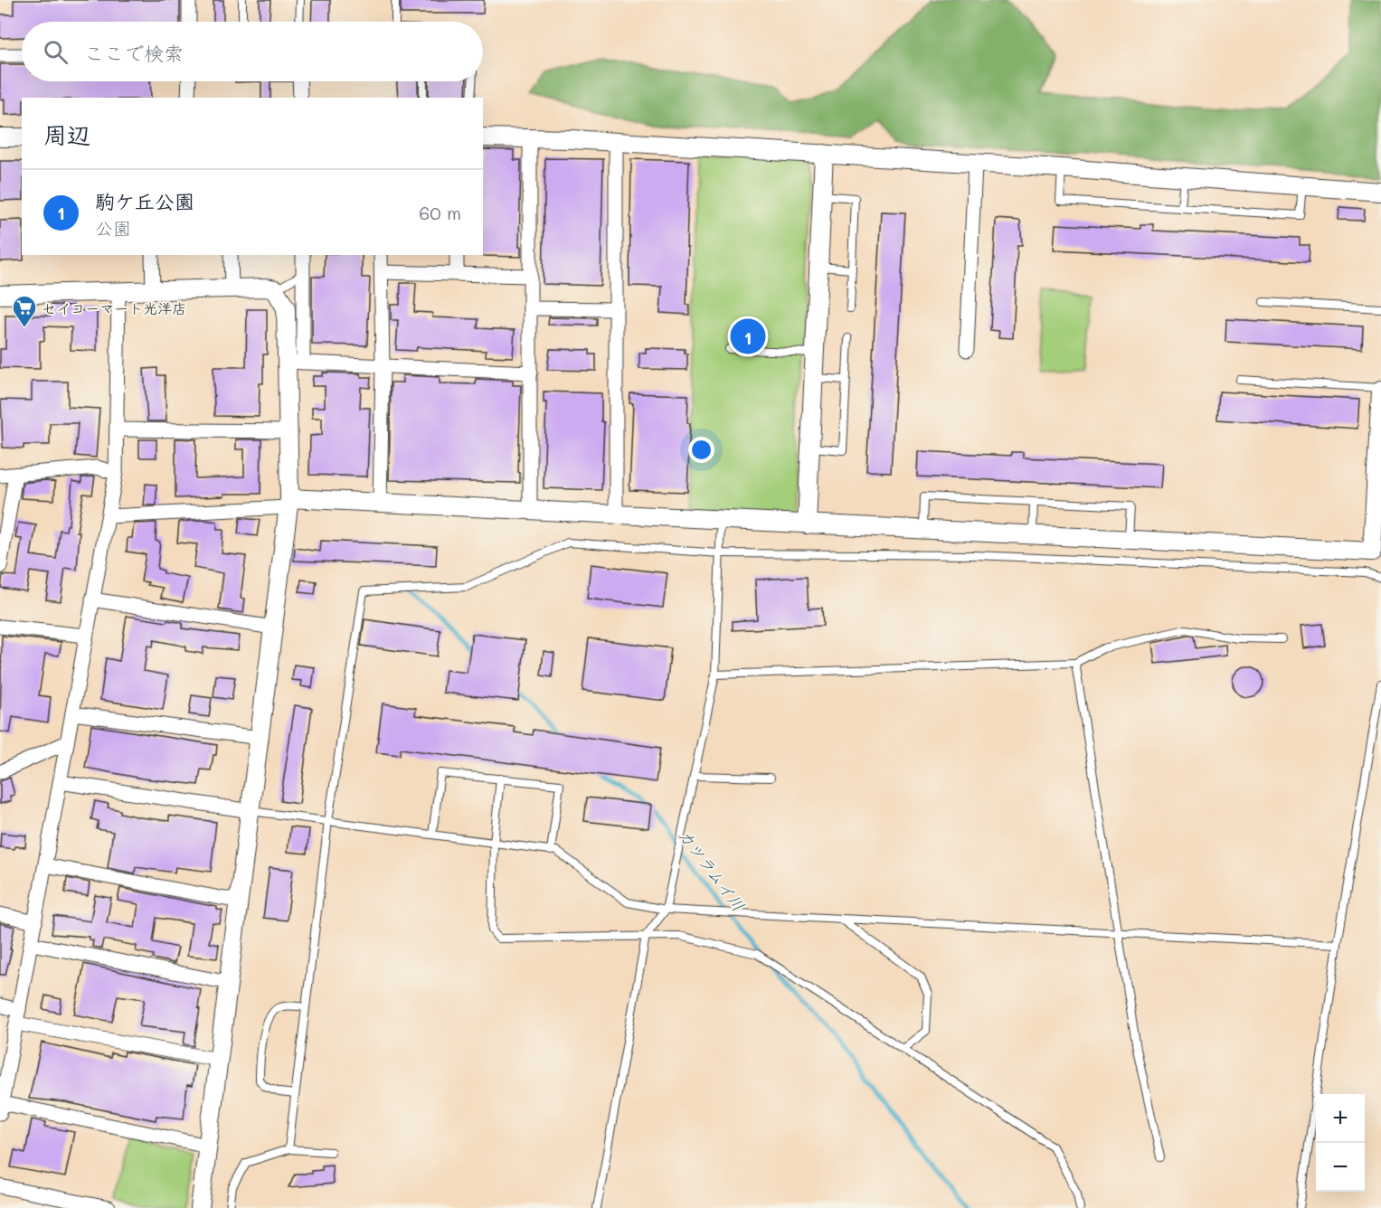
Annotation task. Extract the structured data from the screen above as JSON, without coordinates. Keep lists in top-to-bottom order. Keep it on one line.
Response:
{"water":["カツラムイ川"],"places":{"supermarket":["セイコーマート光洋店"]},"page":{"search":"ここで検索","heading":"周辺","list":[{"mark":"1","name":"駒ケ丘公園","note":"公園","value":"60 m"}],"pins":"1","map_buttons":["+","−"]}}
